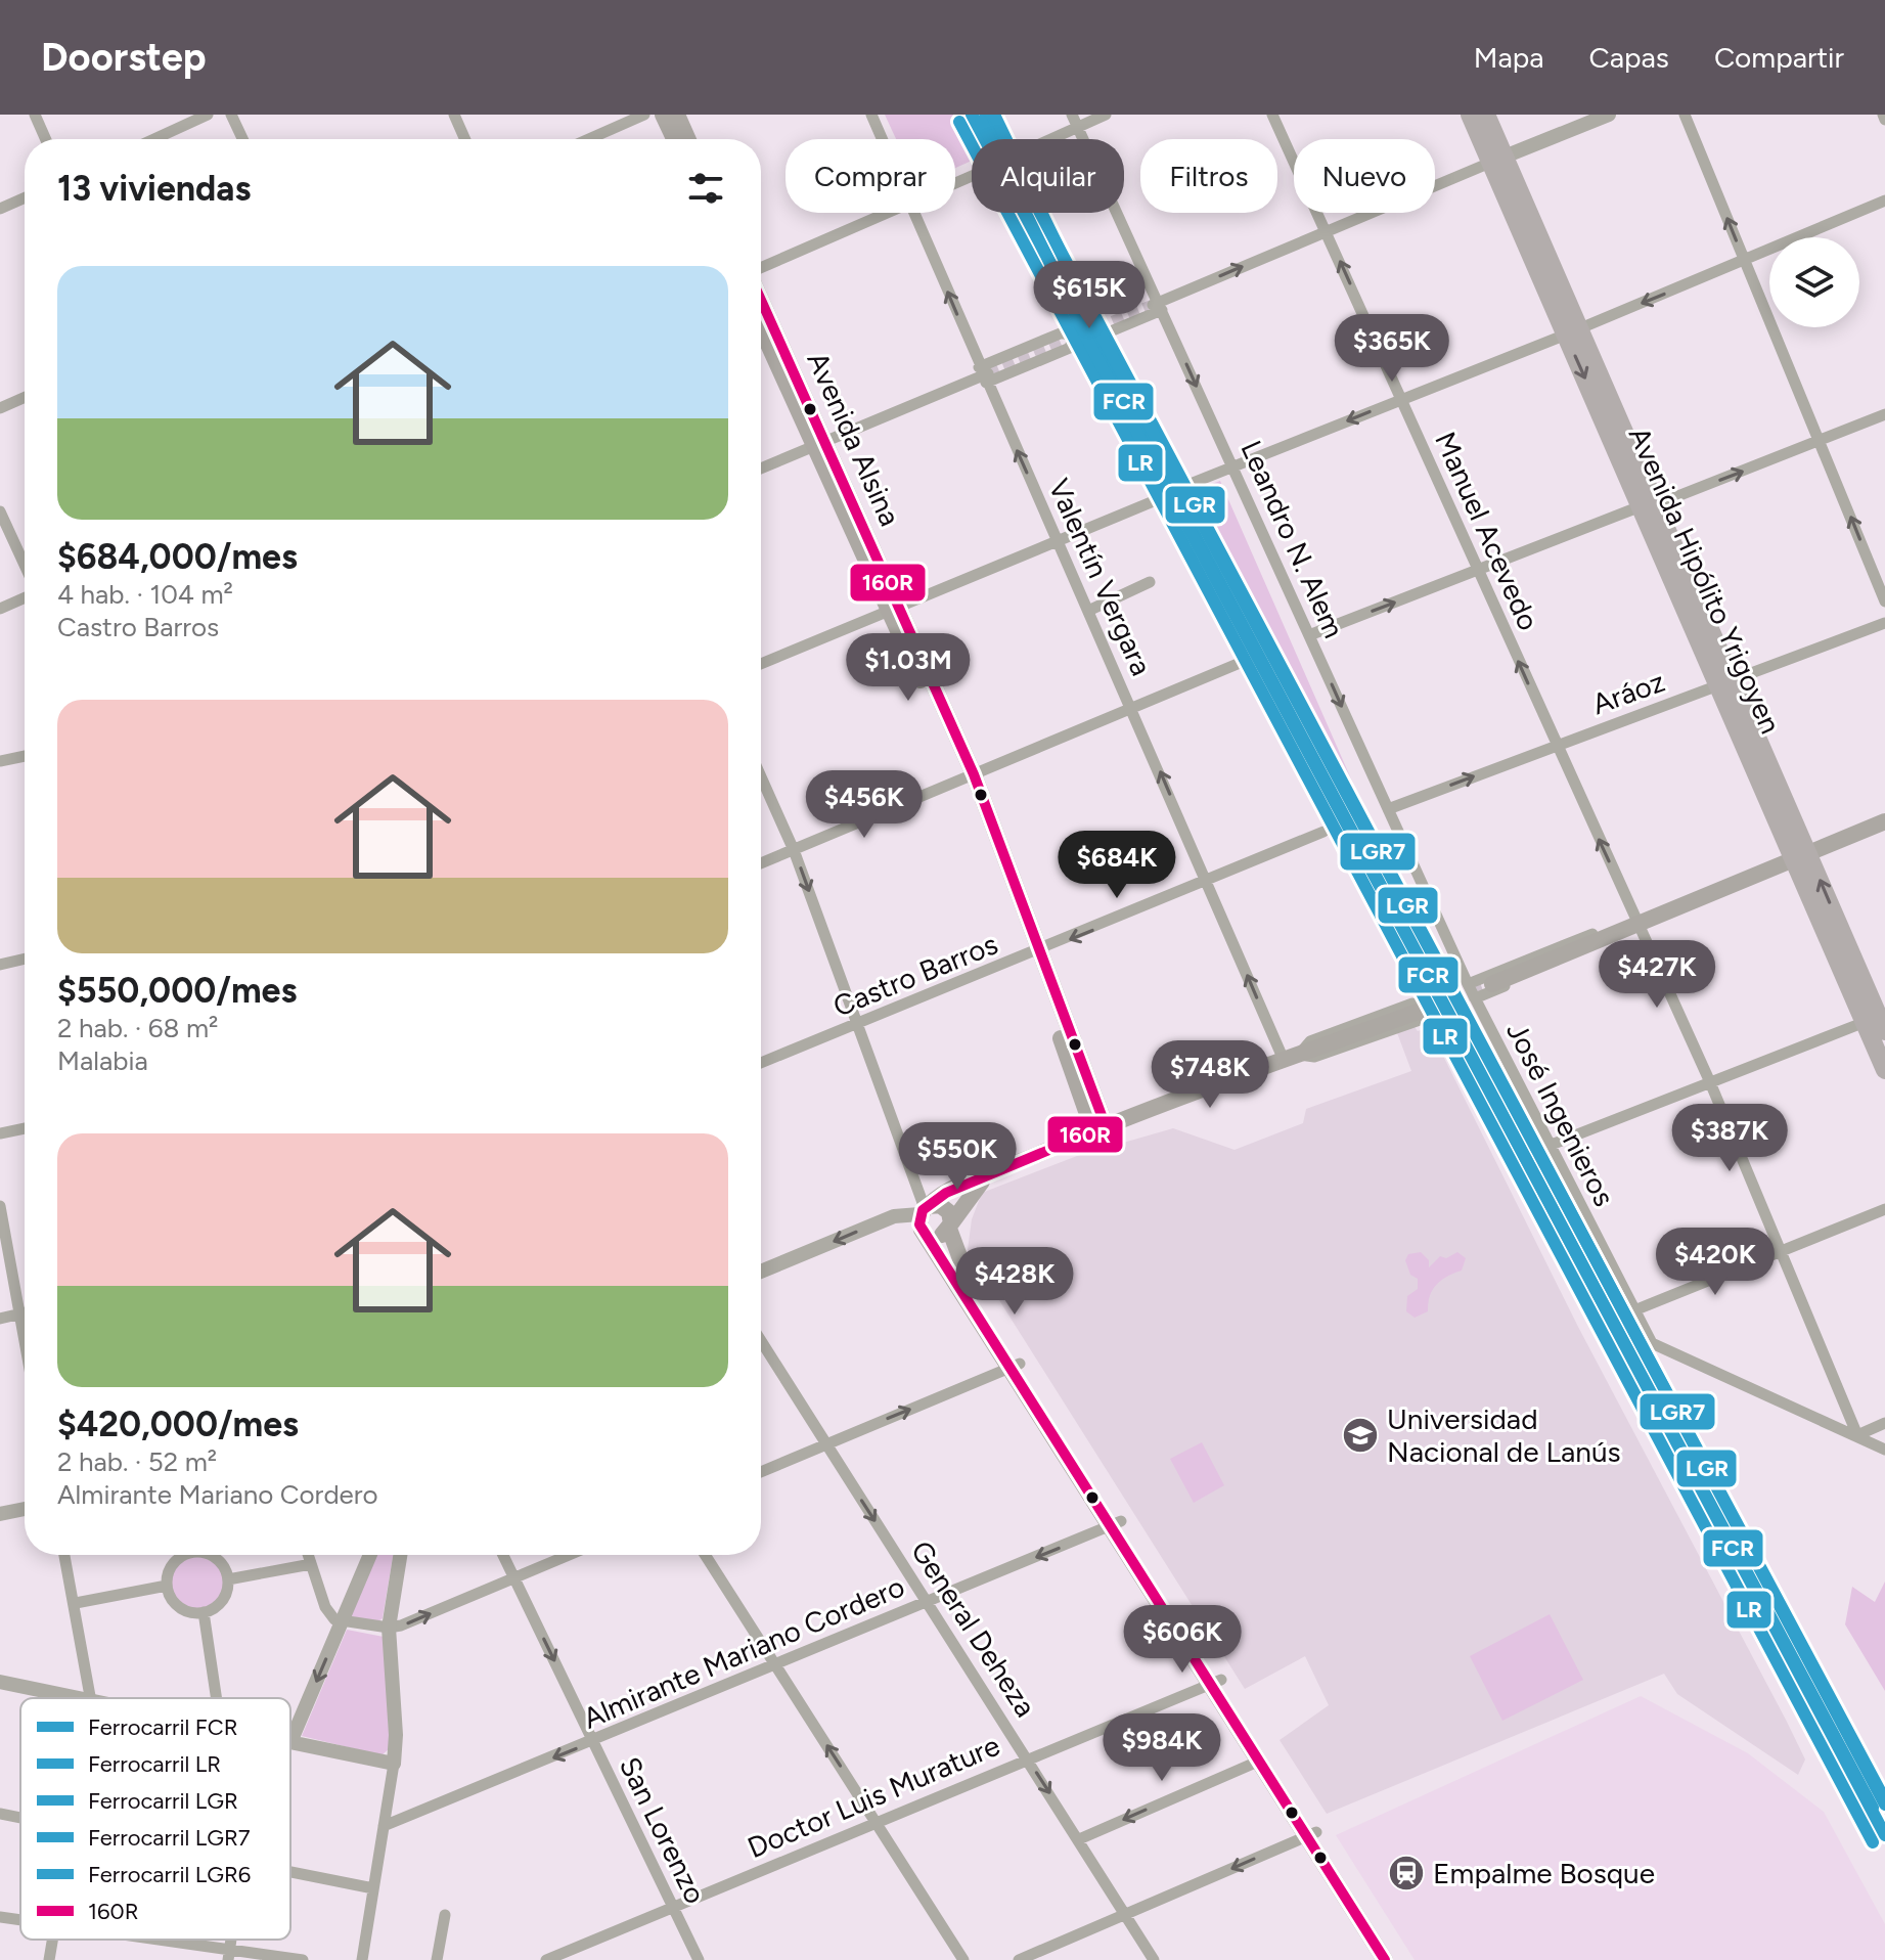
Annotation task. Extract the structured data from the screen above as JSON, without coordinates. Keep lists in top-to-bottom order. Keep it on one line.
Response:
{"streets":{"main road":["Avenida Alsina","Avenida Hipólito Yrigoyen"],"street":["Manuel Acevedo","Leandro N. Alem","Valentín Vergara","Aráoz","Castro Barros","José Ingenieros","General Deheza","Almirante Mariano Cordero","Doctor Luis Murature","San Lorenzo"]},"crossings":[["Avenida Alsina","Castro Barros"],["Manuel Acevedo","Aráoz"],["Manuel Acevedo","José Ingenieros"],["Leandro N. Alem","Aráoz"],["Leandro N. Alem","José Ingenieros"],["Valentín Vergara","Castro Barros"],["Avenida Hipólito Yrigoyen","Aráoz"],["General Deheza","Almirante Mariano Cordero"],["General Deheza","Doctor Luis Murature"],["Almirante Mariano Cordero","San Lorenzo"],["Doctor Luis Murature","San Lorenzo"]],"one_way":["Manuel Acevedo","Leandro N. Alem","Valentín Vergara","General Deheza","Almirante Mariano Cordero","San Lorenzo"],"places":{"school or university":["Universidad Nacional de Lanús"],"station":["Empalme Bosque"]},"lines":["rail line FCR","rail line LGR","rail line LGR7","rail line LGR6","rail line LR","transit line 160R"],"legend":["Ferrocarril FCR","Ferrocarril LR","Ferrocarril LGR","Ferrocarril LGR7","Ferrocarril LGR6","160R"],"page":{"header":"Doorstep","nav":["Mapa","Capas","Compartir"],"chip":["Comprar","Alquilar","Filtros","Nuevo"],"heading":"13 viviendas","list":[{"name":"$684,000/mes","note":"4 hab. · 104 m² · Castro Barros"},{"name":"$550,000/mes","note":"2 hab. · 68 m² · Malabia"},{"name":"$420,000/mes","note":"2 hab. · 52 m² · Almirante Mariano Cordero"}],"price":["$615K","$365K","$1.03M","$456K","$684K","$427K","$748K","$387K","$550K","$420K","$428K","$606K","$984K"]}}
